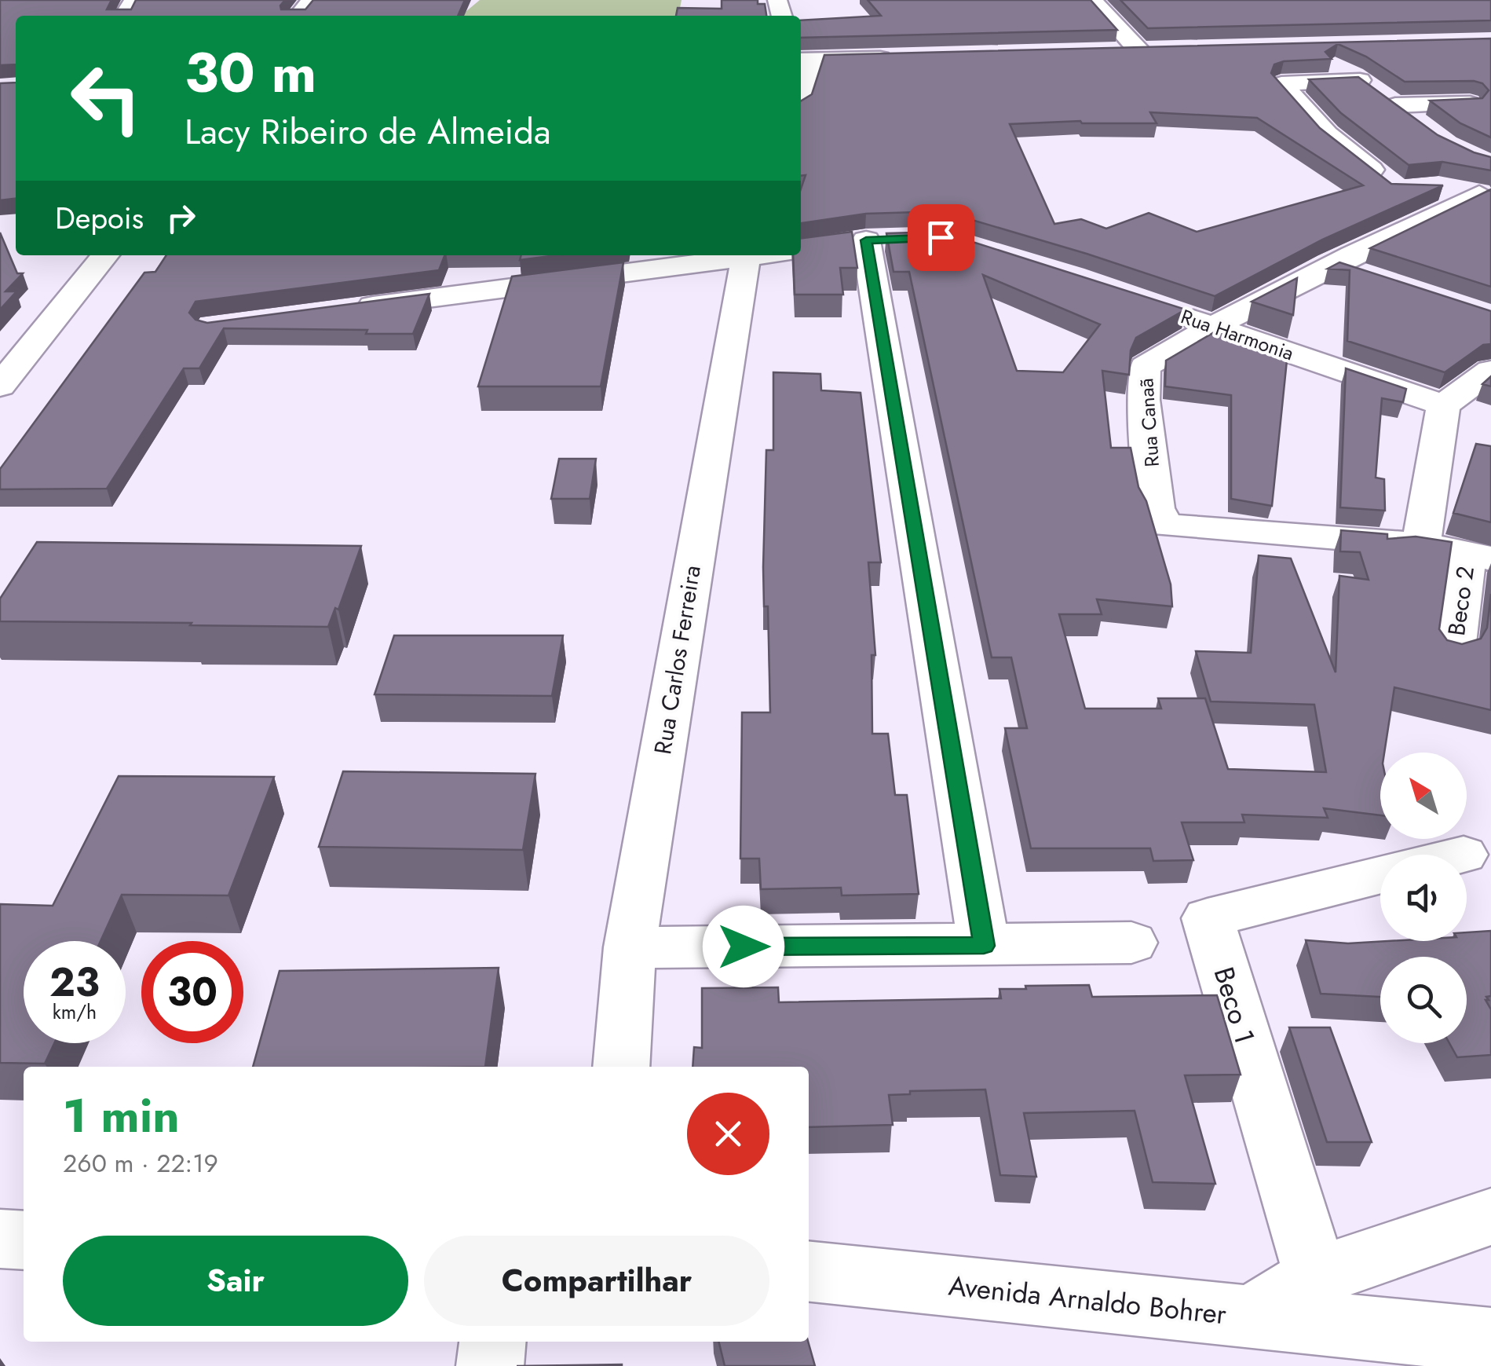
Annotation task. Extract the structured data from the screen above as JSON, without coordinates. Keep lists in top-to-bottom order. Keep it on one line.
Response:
{"streets":{"street":["Rua Harmonia","Rua Canaã","Beco 2","Rua Carlos Ferreira","Beco 1","Avenida Arnaldo Bohrer"]},"crossings":[["Rua Harmonia","Rua Canaã"],["Rua Canaã","Beco 2"],["Beco 1","Avenida Arnaldo Bohrer"]],"north":"top left","page":{"turn":["30 m","Lacy Ribeiro de Almeida"],"then":"Depois","speed":"23 km/h","limit":"30","heading":["1 min","260 m · 22:19"],"buttons":["Sair","Compartilhar"]}}
